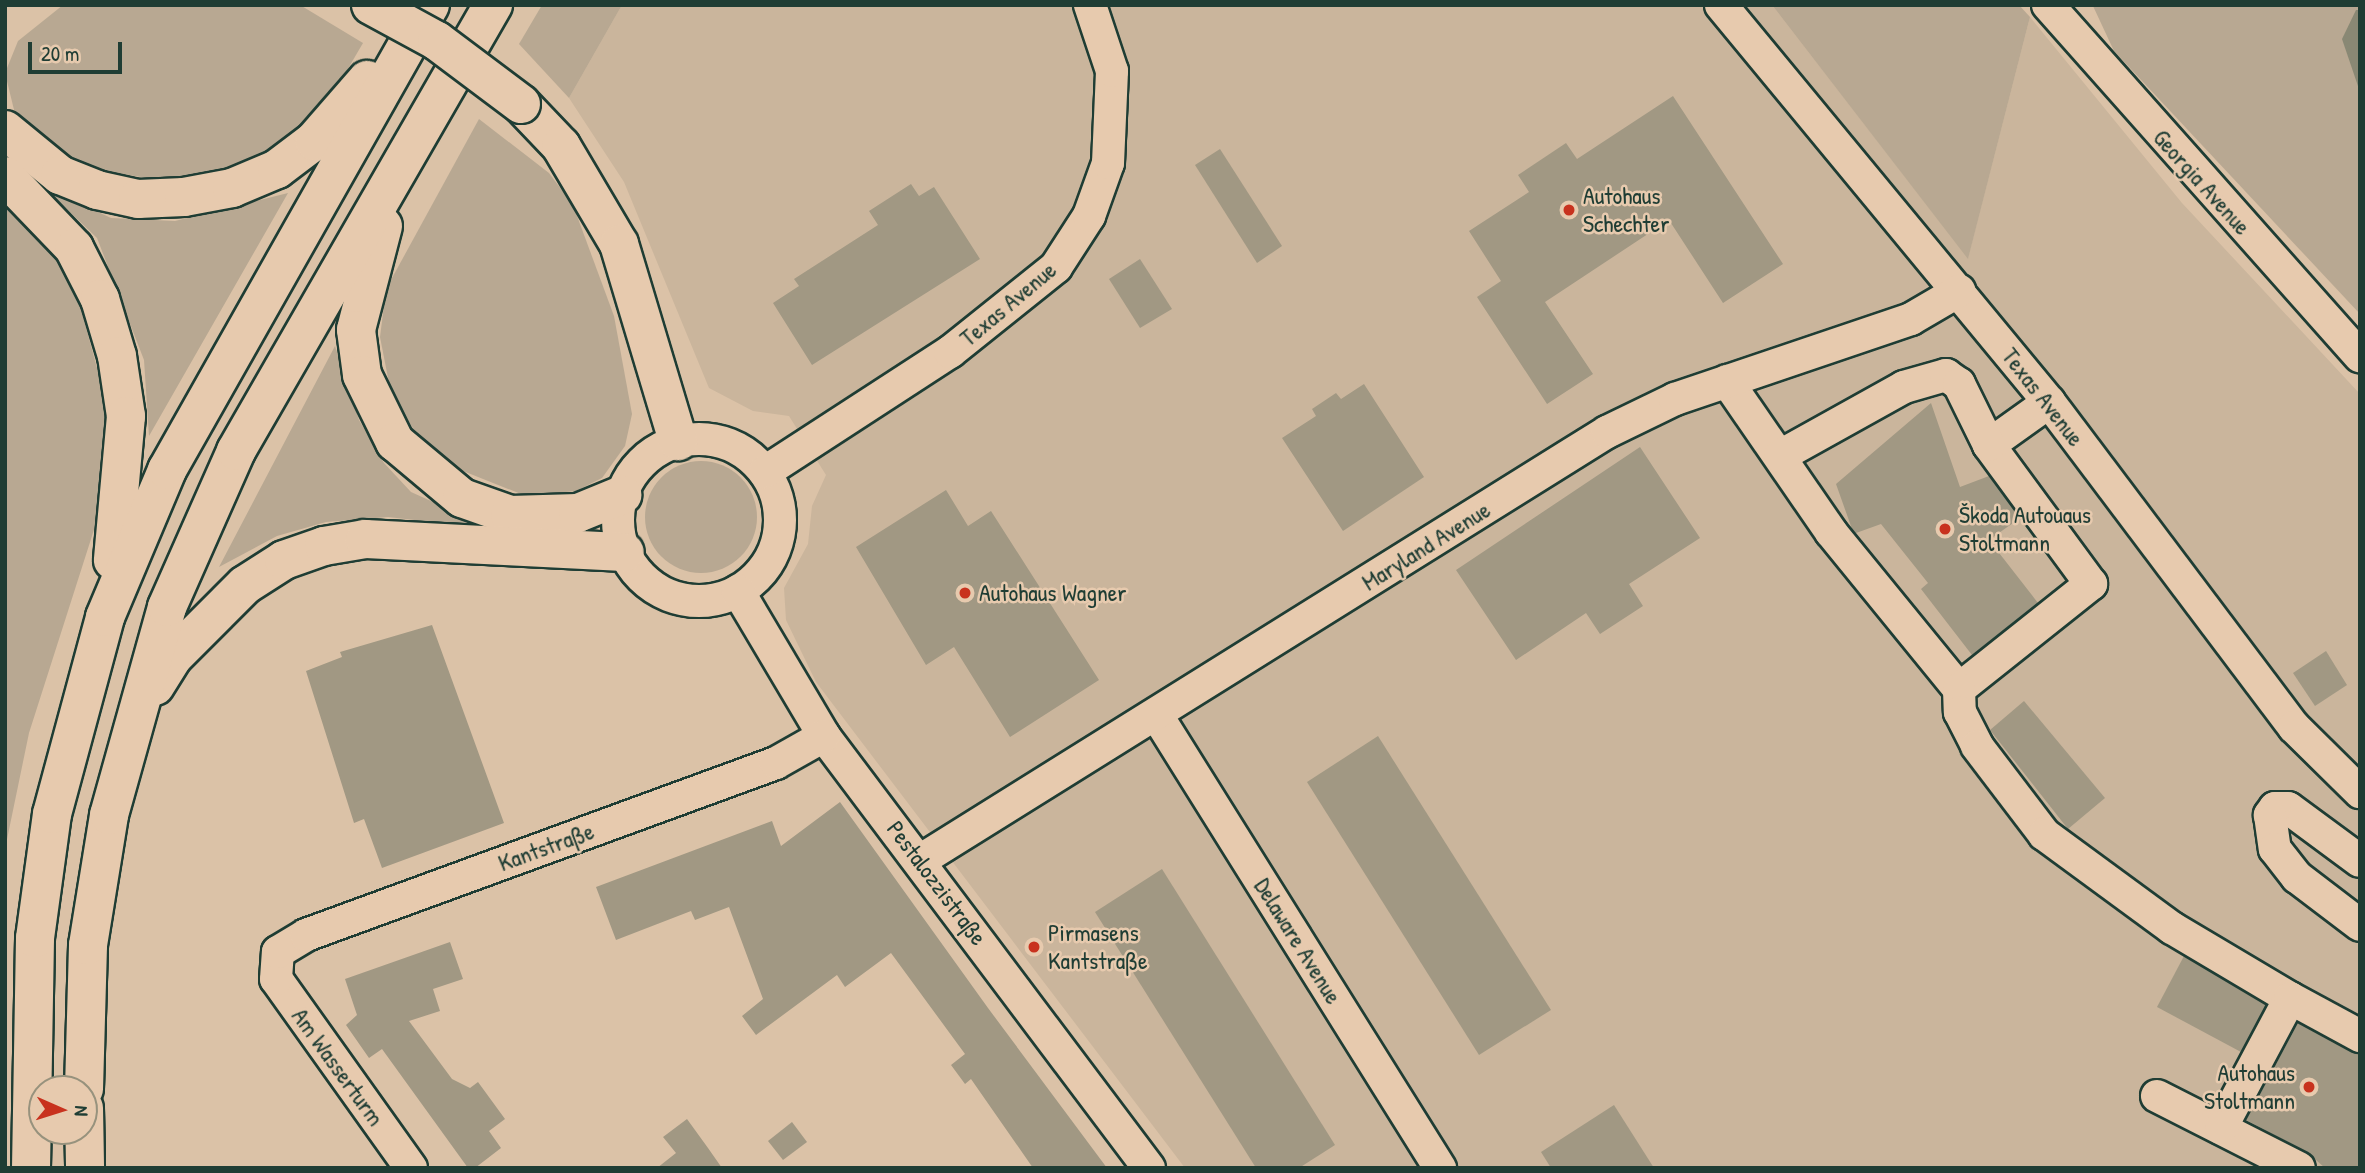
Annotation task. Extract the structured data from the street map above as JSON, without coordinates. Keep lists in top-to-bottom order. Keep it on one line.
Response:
{"streets":{"street":["Georgia Avenue","Texas Avenue","Maryland Avenue","Kantstraße","Pestalozzistraße","Delaware Avenue","Am Wasserturm"]},"crossings":[["Texas Avenue","Maryland Avenue"],["Texas Avenue","Pestalozzistraße"],["Maryland Avenue","Pestalozzistraße"],["Maryland Avenue","Delaware Avenue"],["Kantstraße","Pestalozzistraße"],["Kantstraße","Am Wasserturm"]],"places":["Autohaus Schechter","Škoda Autouaus Stoltmann","Autohaus Wagner","Pirmasens Kantstraße","Autohaus Stoltmann"],"scale_bar":"20 m","north":"right"}
